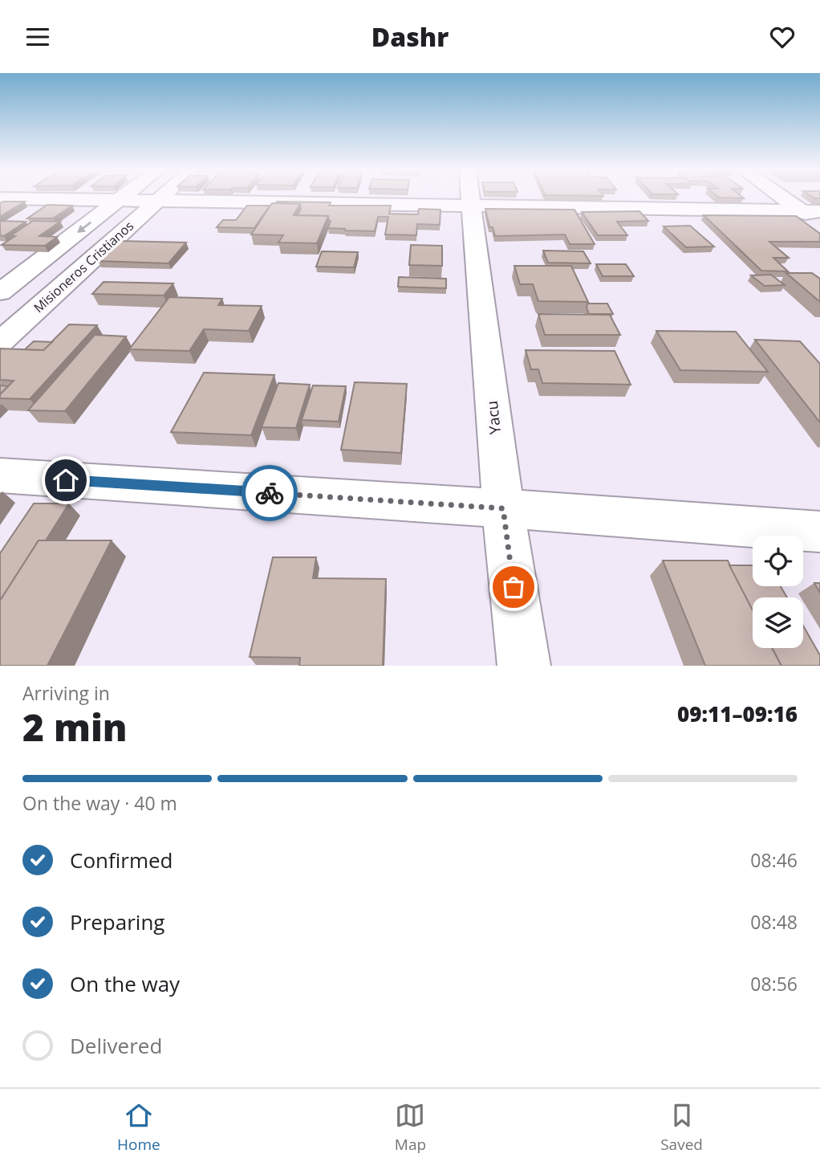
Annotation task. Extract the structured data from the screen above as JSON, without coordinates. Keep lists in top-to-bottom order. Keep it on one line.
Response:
{"streets":{"street":["Misioneros Cristianos","Yacu"]},"page":{"header":"Dashr","heading":["2 min","Arriving in","09:11–09:16"],"bar":"On the way · 40 m","list":[["Confirmed","08:46"],["Preparing","08:48"],["On the way","08:56"],"Delivered"],"tabs":["Home","Map","Saved"]}}
